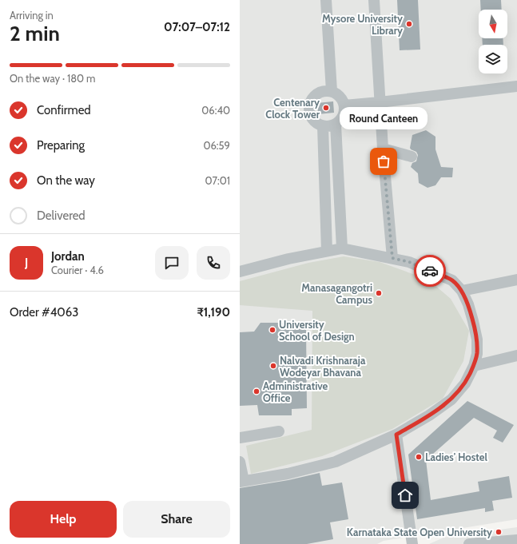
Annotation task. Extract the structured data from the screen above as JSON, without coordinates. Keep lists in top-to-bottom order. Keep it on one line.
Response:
{"places":["Mysore University Library","Centenary Clock Tower","Round Canteen","Manasagangotri Campus","University School of Design","Nalvadi Krishnaraja Wodeyar Bhavana","Administrative Office","Ladies' Hostel","Karnataka State Open University"],"north":"bottom","page":{"heading":["2 min","Arriving in","07:07–07:12"],"panel":["Jordan","Courier · 4.6","Order #4063","₹1,190"],"bar":"On the way · 180 m","list":[["Confirmed","06:40"],["Preparing","06:59"],["On the way","07:01"],"Delivered"],"bubble":"Round Canteen","round":"J","buttons":["Help","Share"]}}
